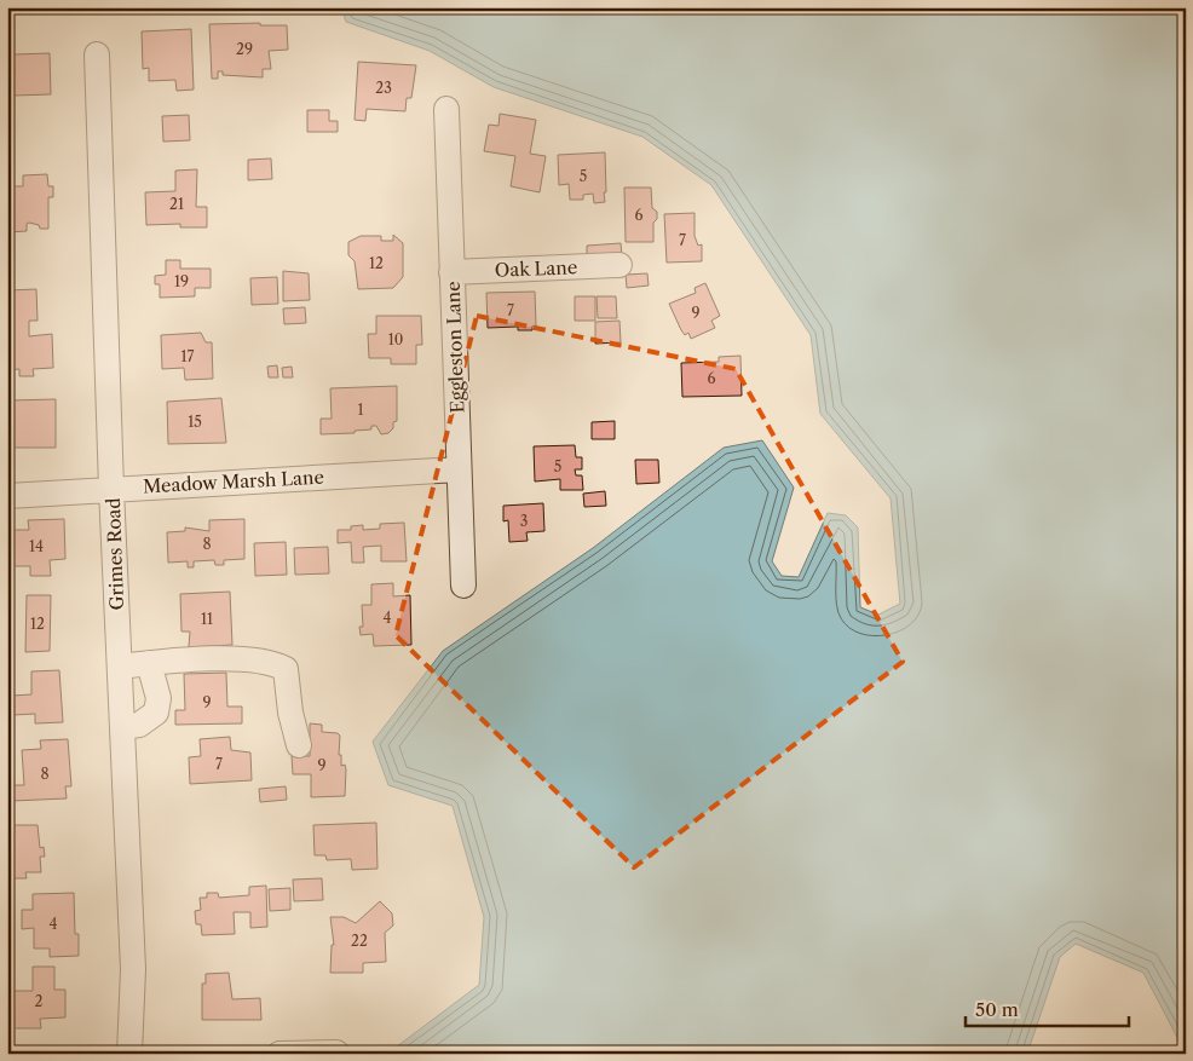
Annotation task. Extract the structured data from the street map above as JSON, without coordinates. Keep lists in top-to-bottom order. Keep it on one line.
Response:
{"streets":{"street":["Oak Lane","Eggleston Lane","Meadow Marsh Lane","Grimes Road"]},"crossings":[["Oak Lane","Eggleston Lane"],["Eggleston Lane","Meadow Marsh Lane"],["Meadow Marsh Lane","Grimes Road"]],"house_numbers":["29","23","5","21","6","7","12","19","7","9","10","17","6","1","15","5","3","8","14","4","11","12","9","7","9","8","4","22","2"],"scale_bar":"50 m"}
